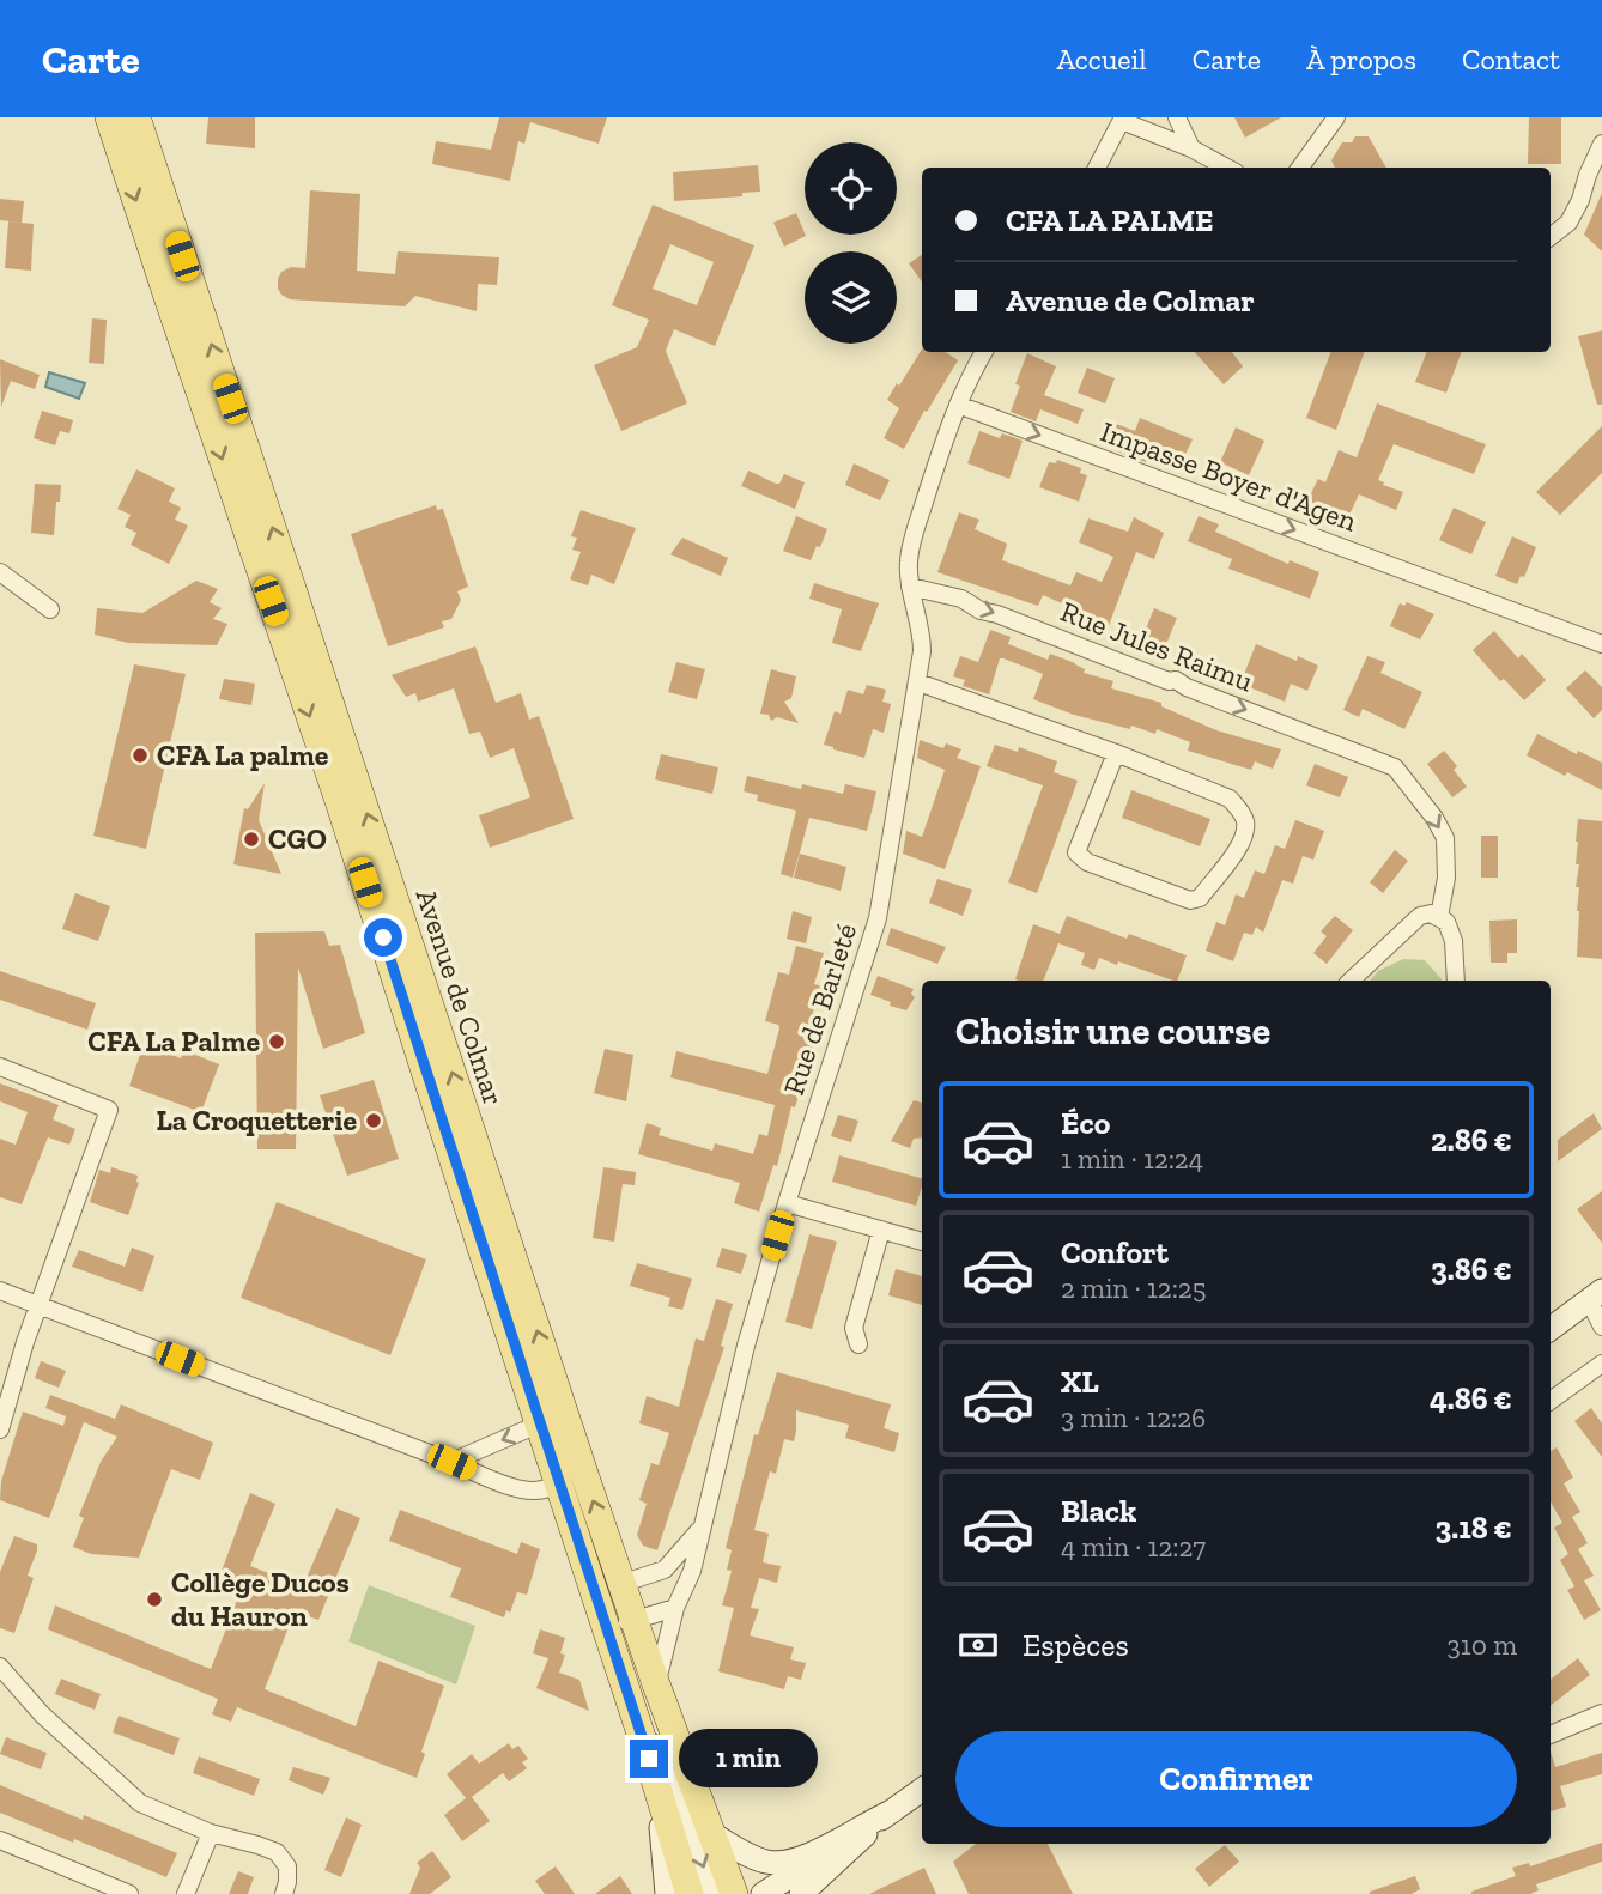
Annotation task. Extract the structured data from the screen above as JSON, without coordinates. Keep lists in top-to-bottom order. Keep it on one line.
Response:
{"streets":{"main road":["Avenue de Colmar"],"street":["Impasse Boyer d'Agen","Rue Jules Raimu","Rue de Barleté"]},"crossings":[["Impasse Boyer d'Agen","Rue de Barleté"],["Rue Jules Raimu","Rue de Barleté"],["Avenue de Colmar","Rue de Barleté"]],"one_way":["Impasse Boyer d'Agen"],"places":["CFA La palme","CGO","CFA La Palme","La Croquetterie","Collège Ducos du Hauron"],"page":{"header":"Carte","nav":["Accueil","Carte","À propos","Contact"],"banner":["CFA LA PALME","Avenue de Colmar"],"heading":"Choisir une course","list":[{"name":"Éco","note":"1 min · 12:24","value":"2.86 €"},{"name":"Confort","note":"2 min · 12:25","value":"3.86 €"},{"name":"XL","note":"3 min · 12:26","value":"4.86 €"},{"name":"Black","note":"4 min · 12:27","value":"3.18 €"}],"pay":["Espèces","310 m"],"buttons":"Confirmer","bubble":"1 min"}}
